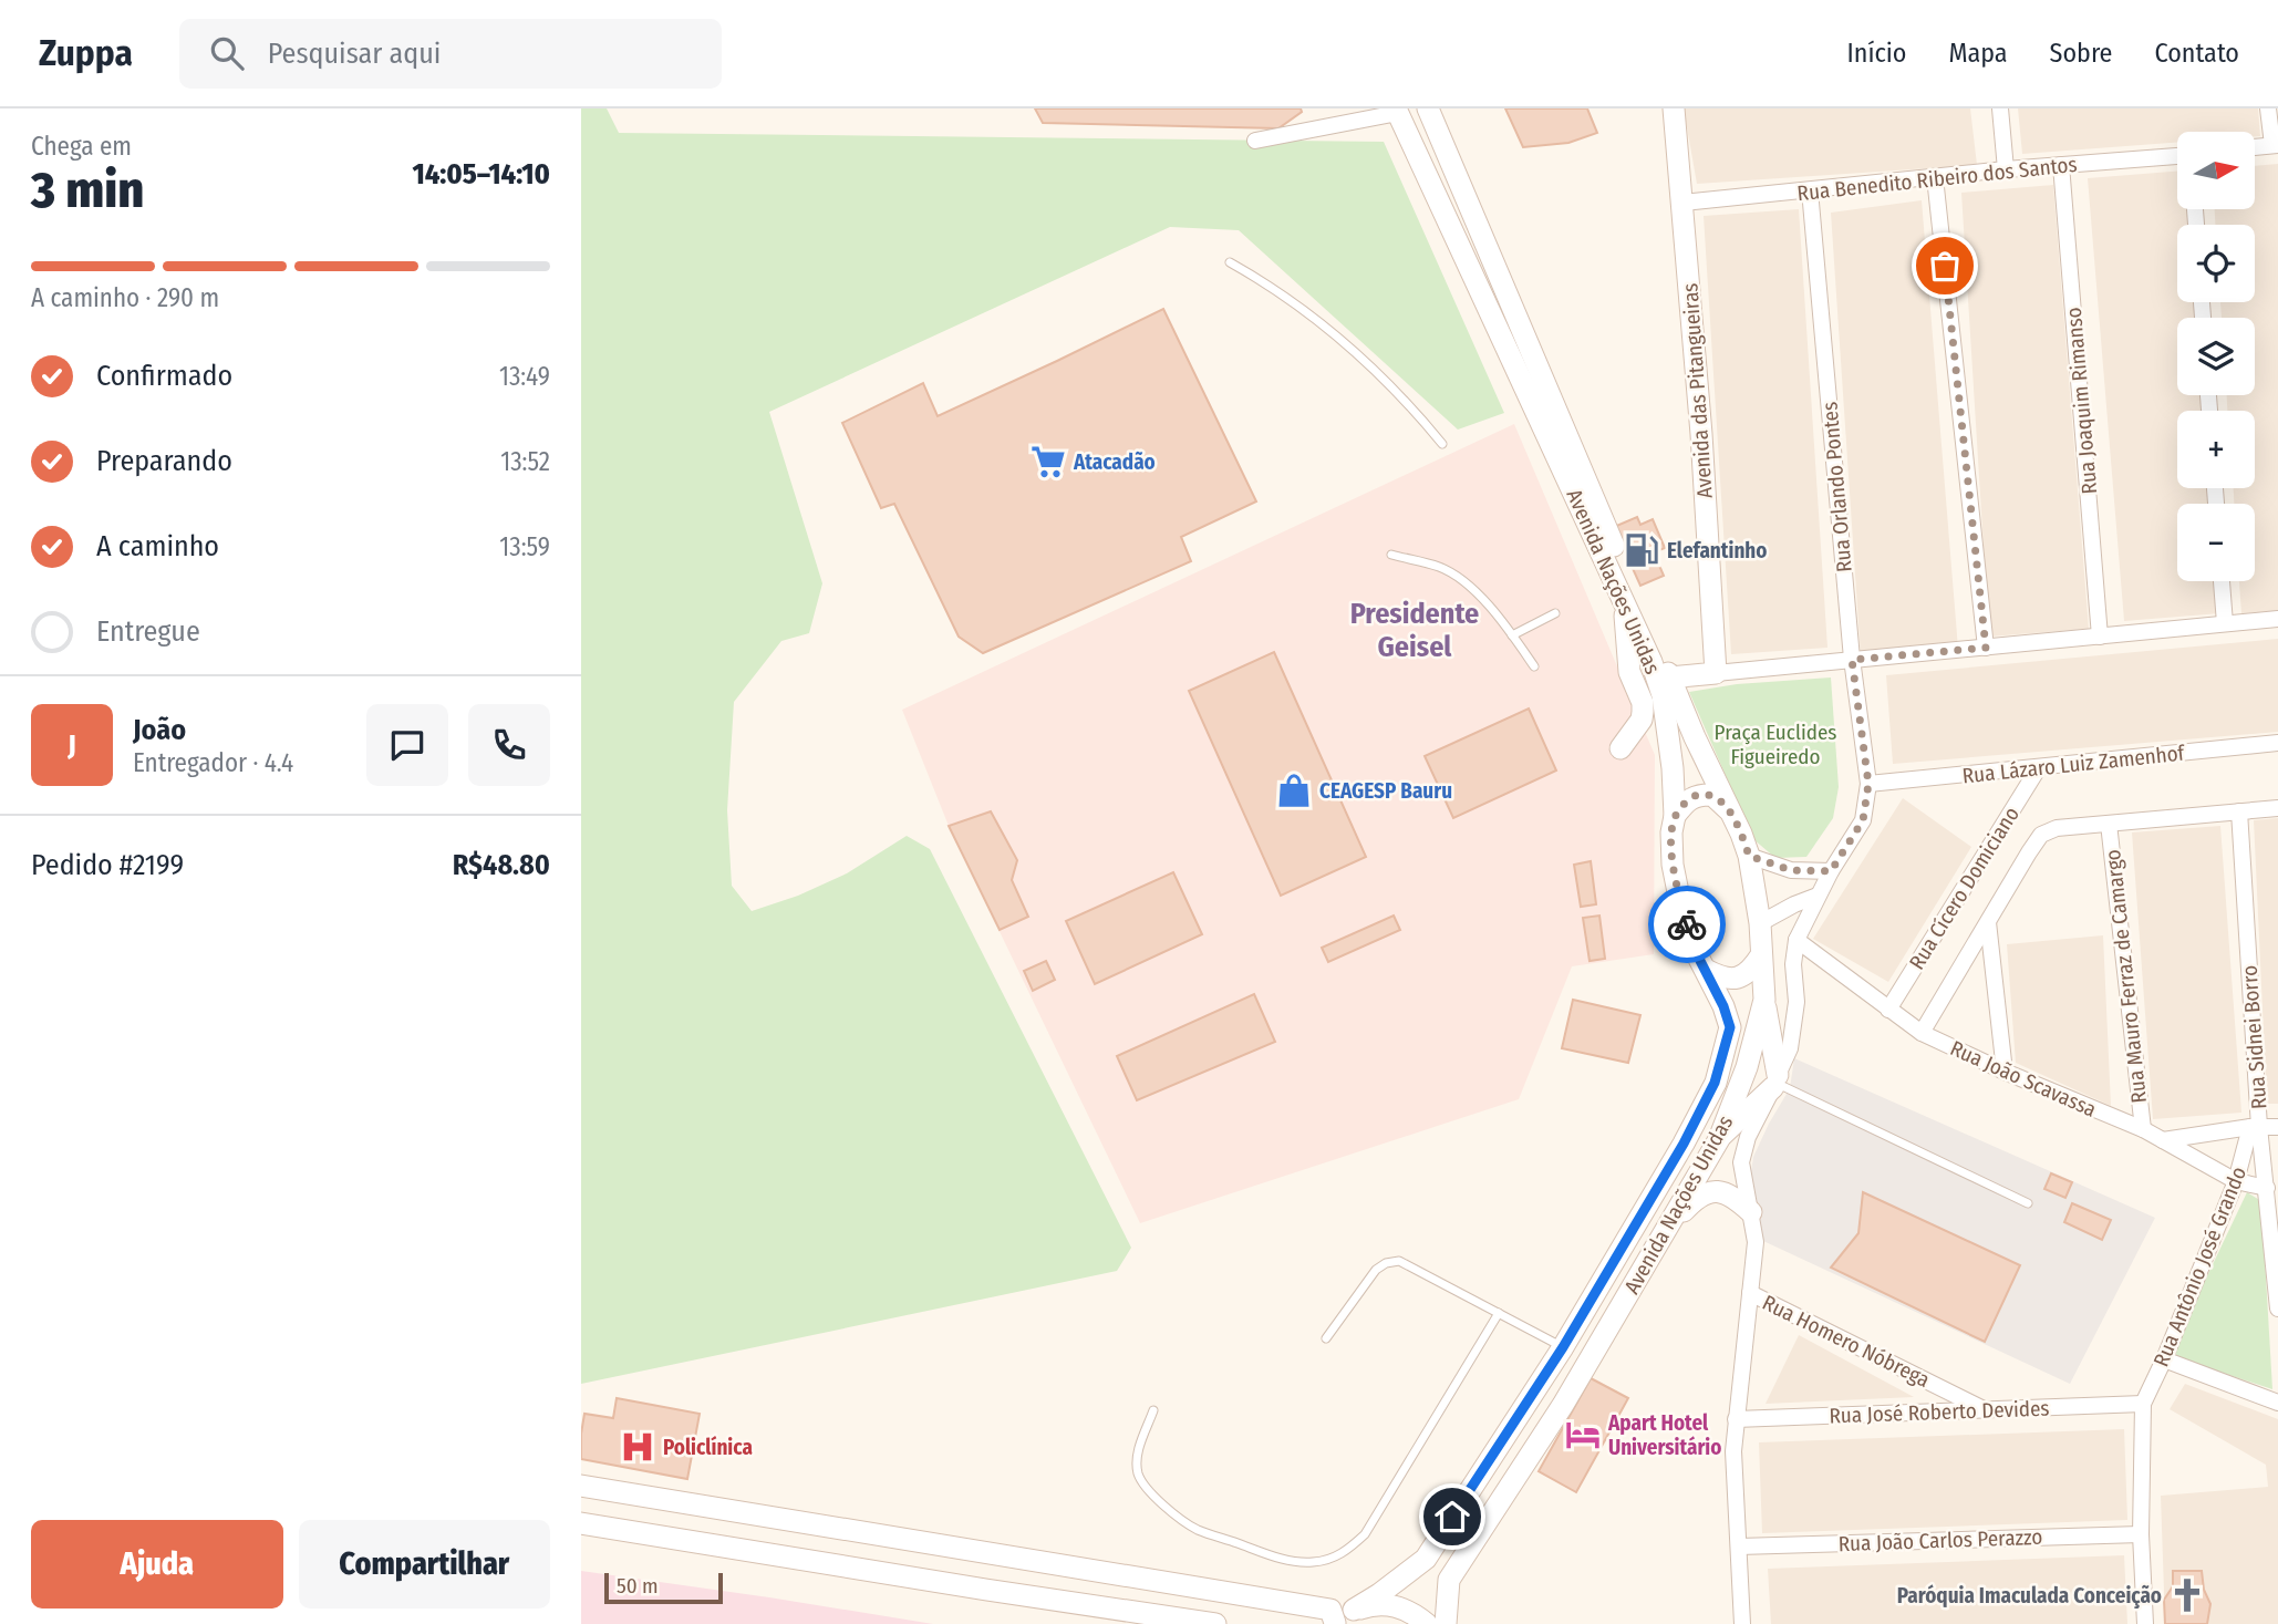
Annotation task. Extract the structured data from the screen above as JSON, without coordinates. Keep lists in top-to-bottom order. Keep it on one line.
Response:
{"streets":{"main road":["Avenida das Pitangueiras","Avenida Nações Unidas"],"street":["Rua Benedito Ribeiro dos Santos","Rua Joaquim Rimanso","Rua Orlando Pontes","Rua Lázaro Luiz Zamenhof","Rua Cícero Domiciano","Rua Mauro Ferraz de Camargo","Rua Sidnei Borro","Rua João Scavassa","Rua Antônio José Grando","Rua Homero Nóbrega","Rua José Roberto Devides","Rua João Carlos Perazzo"]},"crossings":[["Rua Benedito Ribeiro dos Santos","Avenida das Pitangueiras"],["Rua Benedito Ribeiro dos Santos","Rua Joaquim Rimanso"],["Rua Benedito Ribeiro dos Santos","Rua Orlando Pontes"],["Rua Orlando Pontes","Rua Lázaro Luiz Zamenhof"],["Rua Orlando Pontes","Rua João Scavassa"],["Rua Lázaro Luiz Zamenhof","Rua Cícero Domiciano"],["Rua Cícero Domiciano","Rua João Scavassa"],["Rua Mauro Ferraz de Camargo","Rua João Scavassa"],["Rua Sidnei Borro","Rua João Scavassa"],["Rua Sidnei Borro","Rua Antônio José Grando"],["Rua João Scavassa","Rua Antônio José Grando"],["Rua Antônio José Grando","Rua José Roberto Devides"],["Rua Homero Nóbrega","Rua José Roberto Devides"]],"districts":["Presidente Geisel"],"parks":["Praça Euclides Figueiredo"],"places":{"supermarket":["Atacadão"],"fuel station":["Elefantinho"],"shop":["CEAGESP Bauru"],"hotel":["Apart Hotel Universitário"],"hospital":["Policlínica"],"church":["Paróquia Imaculada Conceição"]},"scale_bar":"50 m","north":"right","page":{"header":"Zuppa","search":"Pesquisar aqui","nav":["Início","Mapa","Sobre","Contato"],"heading":["3 min","Chega em","14:05–14:10"],"panel":["João","Entregador · 4.4","Pedido #2199","R$48.80"],"map_buttons":["+","−"],"bar":"A caminho · 290 m","list":[["Confirmado","13:49"],["Preparando","13:52"],["A caminho","13:59"],"Entregue"],"round":"J","buttons":["Ajuda","Compartilhar"],"scale":"50 m"}}
